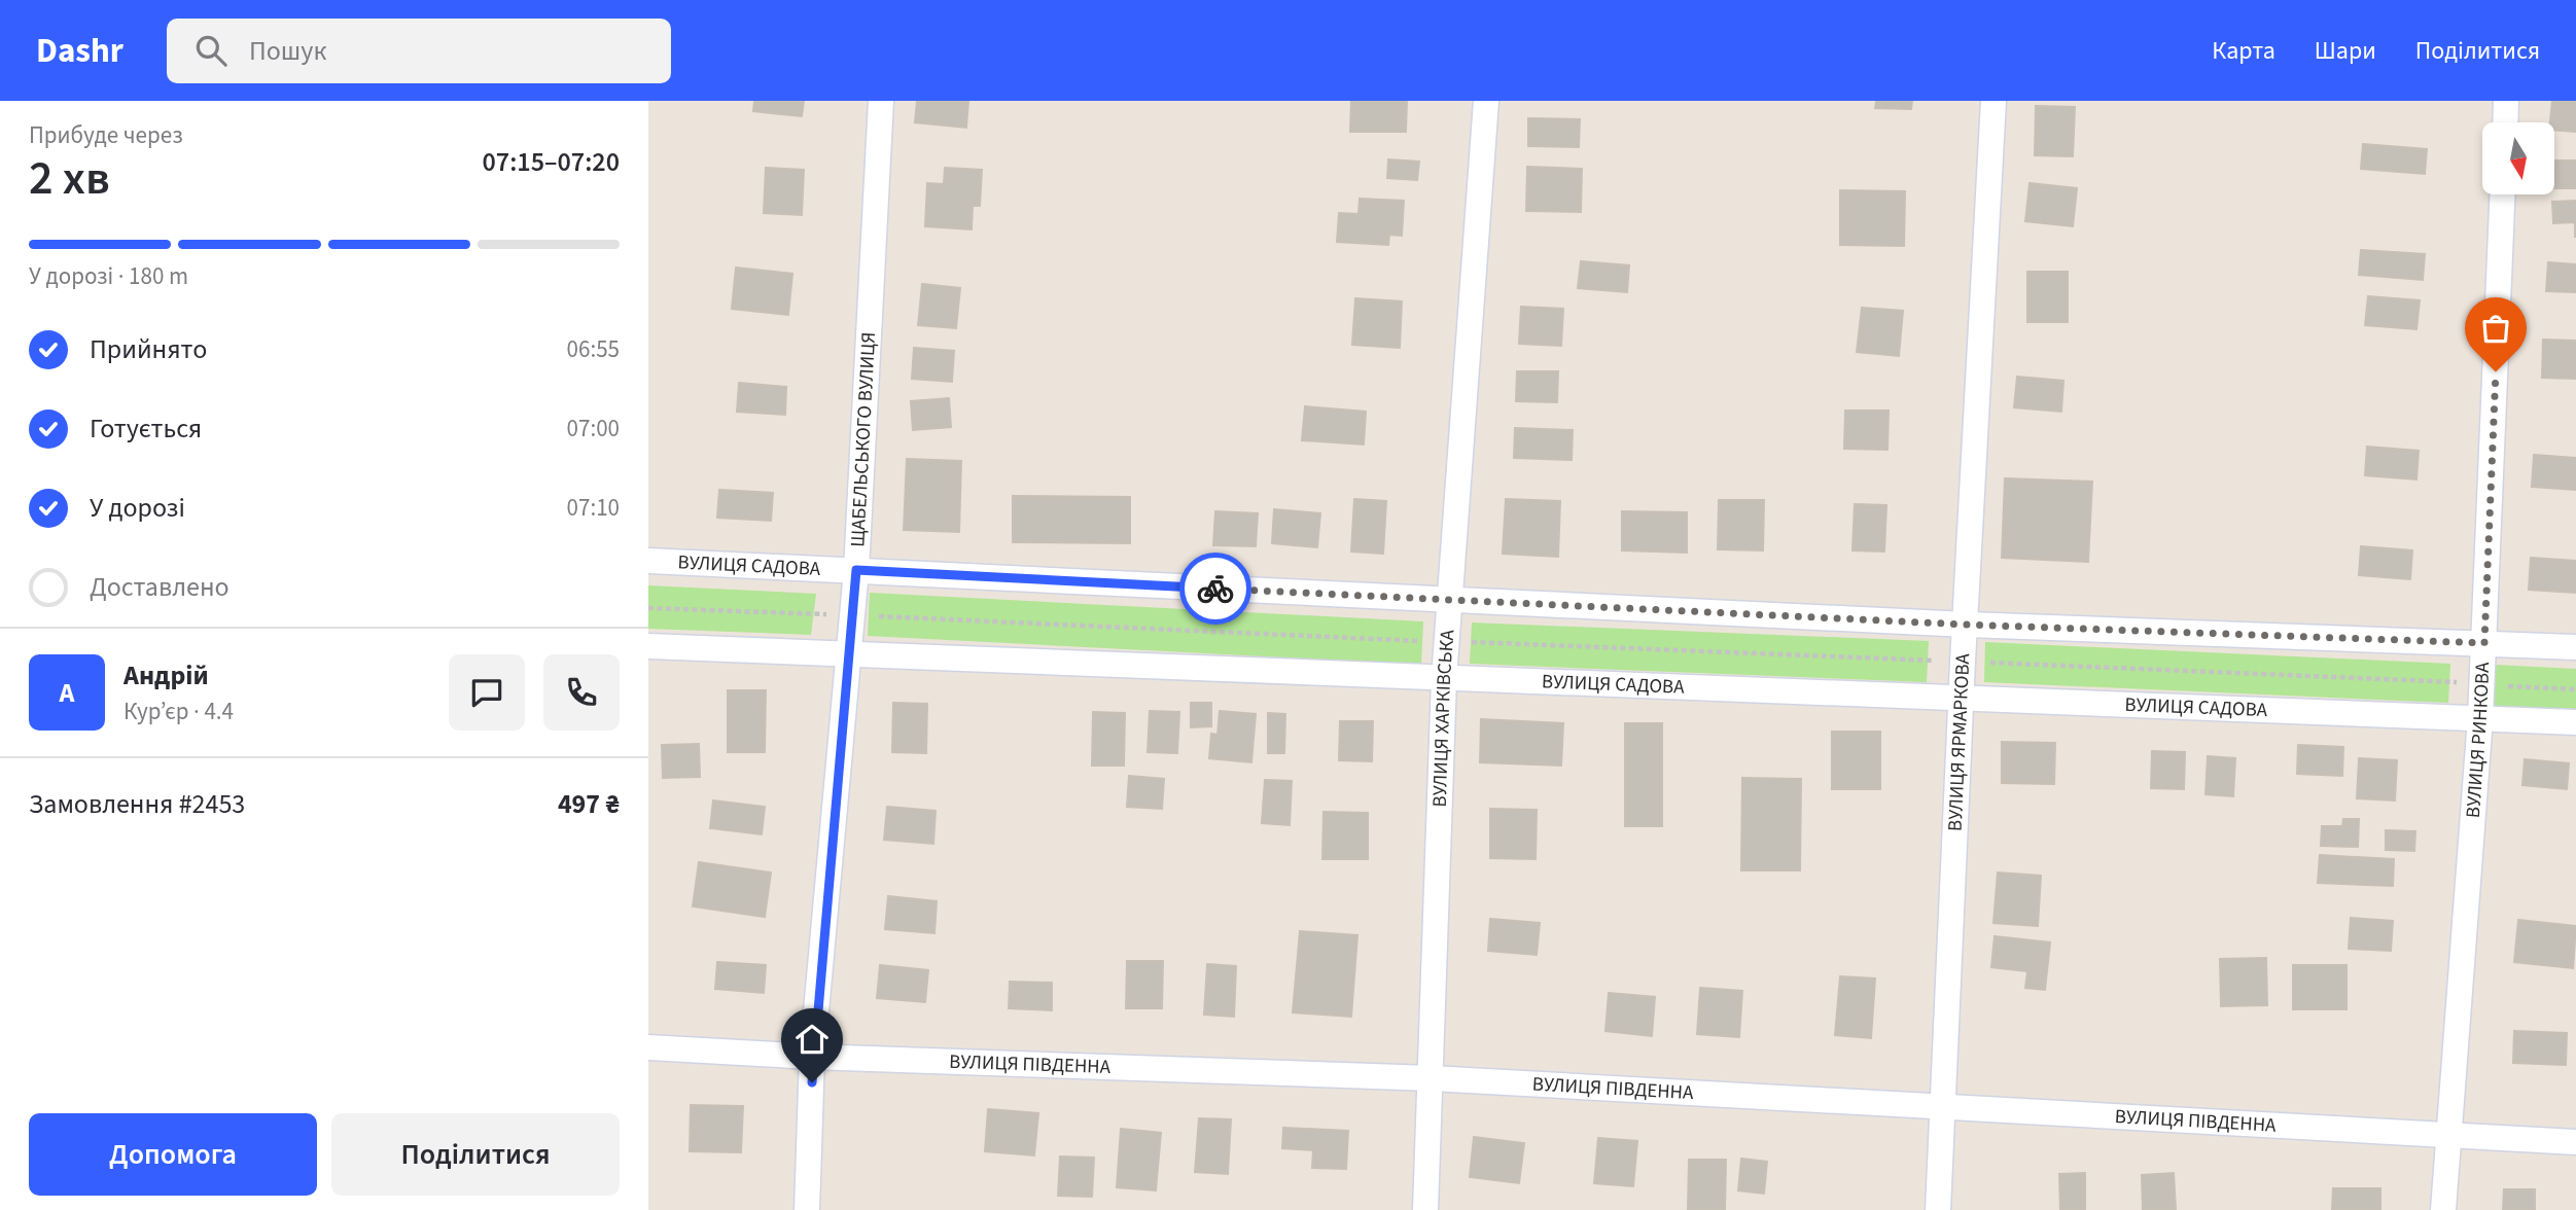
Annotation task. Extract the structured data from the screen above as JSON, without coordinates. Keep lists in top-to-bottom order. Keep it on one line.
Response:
{"streets":{"street":["ЩАБЕЛЬСЬКОГО ВУЛИЦЯ","ВУЛИЦЯ САДОВА","ВУЛИЦЯ ХАРКІВСЬКА","ВУЛИЦЯ РИНКОВА","ВУЛИЦЯ ЯРМАРКОВА","ВУЛИЦЯ ПІВДЕННА"]},"crossings":[["ЩАБЕЛЬСЬКОГО ВУЛИЦЯ","ВУЛИЦЯ САДОВА"],["ЩАБЕЛЬСЬКОГО ВУЛИЦЯ","ВУЛИЦЯ ПІВДЕННА"],["ВУЛИЦЯ САДОВА","ВУЛИЦЯ ХАРКІВСЬКА"],["ВУЛИЦЯ САДОВА","ВУЛИЦЯ РИНКОВА"],["ВУЛИЦЯ САДОВА","ВУЛИЦЯ ЯРМАРКОВА"],["ВУЛИЦЯ ХАРКІВСЬКА","ВУЛИЦЯ ПІВДЕННА"],["ВУЛИЦЯ РИНКОВА","ВУЛИЦЯ ПІВДЕННА"],["ВУЛИЦЯ ЯРМАРКОВА","ВУЛИЦЯ ПІВДЕННА"]],"north":"bottom","page":{"header":"Dashr","search":"Пошук","nav":["Карта","Шари","Поділитися"],"heading":["2 хв","Прибуде через","07:15–07:20"],"panel":["Андрій","Кур’єр · 4.4","Замовлення #2453","497 ₴"],"bar":"У дорозі · 180 m","list":[["Прийнято","06:55"],["Готується","07:00"],["У дорозі","07:10"],"Доставлено"],"round":"А","buttons":["Допомога","Поділитися"]}}
